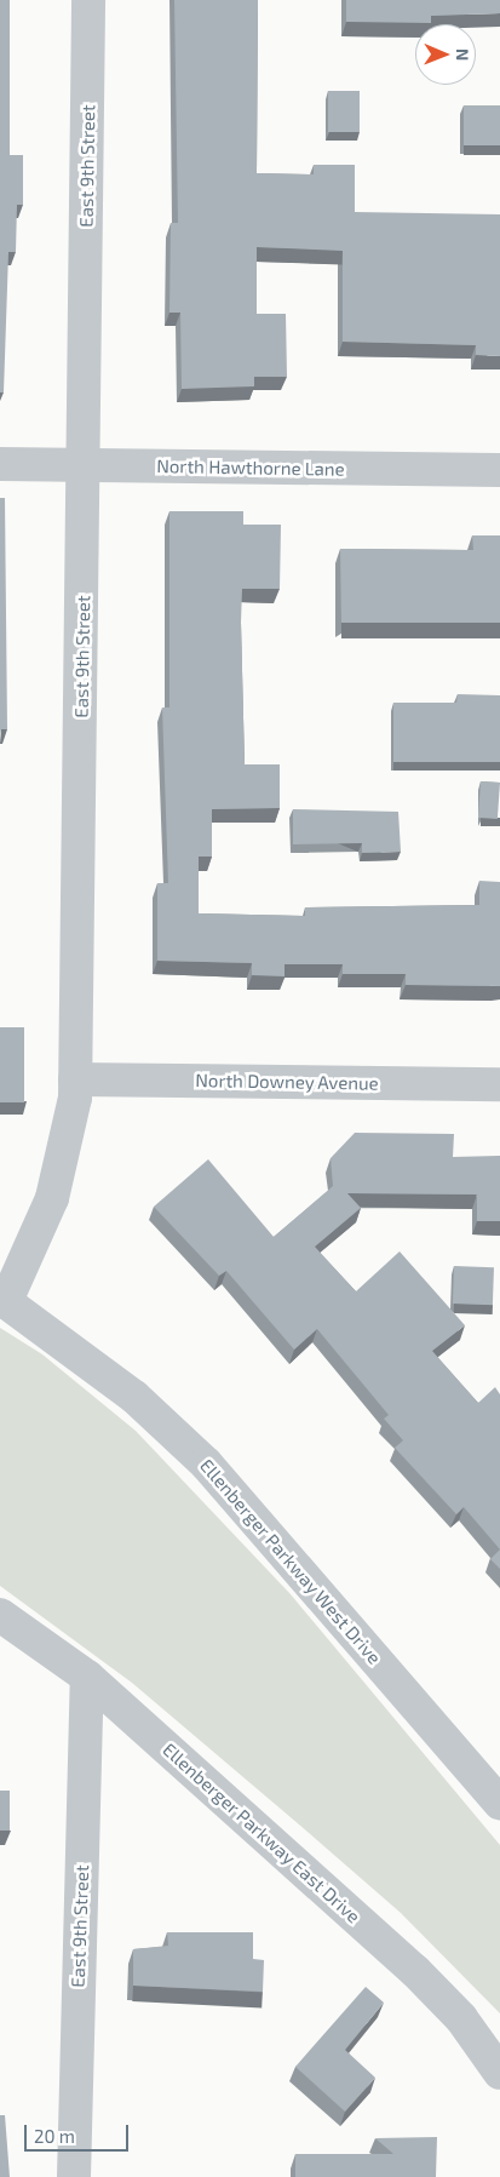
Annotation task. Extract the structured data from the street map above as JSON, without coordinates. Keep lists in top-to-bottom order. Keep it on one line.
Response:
{"streets":{"street":["East 9th Street","North Hawthorne Lane","North Downey Avenue","Ellenberger Parkway West Drive","Ellenberger Parkway East Drive"]},"crossings":[["East 9th Street","North Hawthorne Lane"],["East 9th Street","North Downey Avenue"],["East 9th Street","Ellenberger Parkway West Drive"],["East 9th Street","Ellenberger Parkway East Drive"]],"scale_bar":"20 m","north":"right"}
